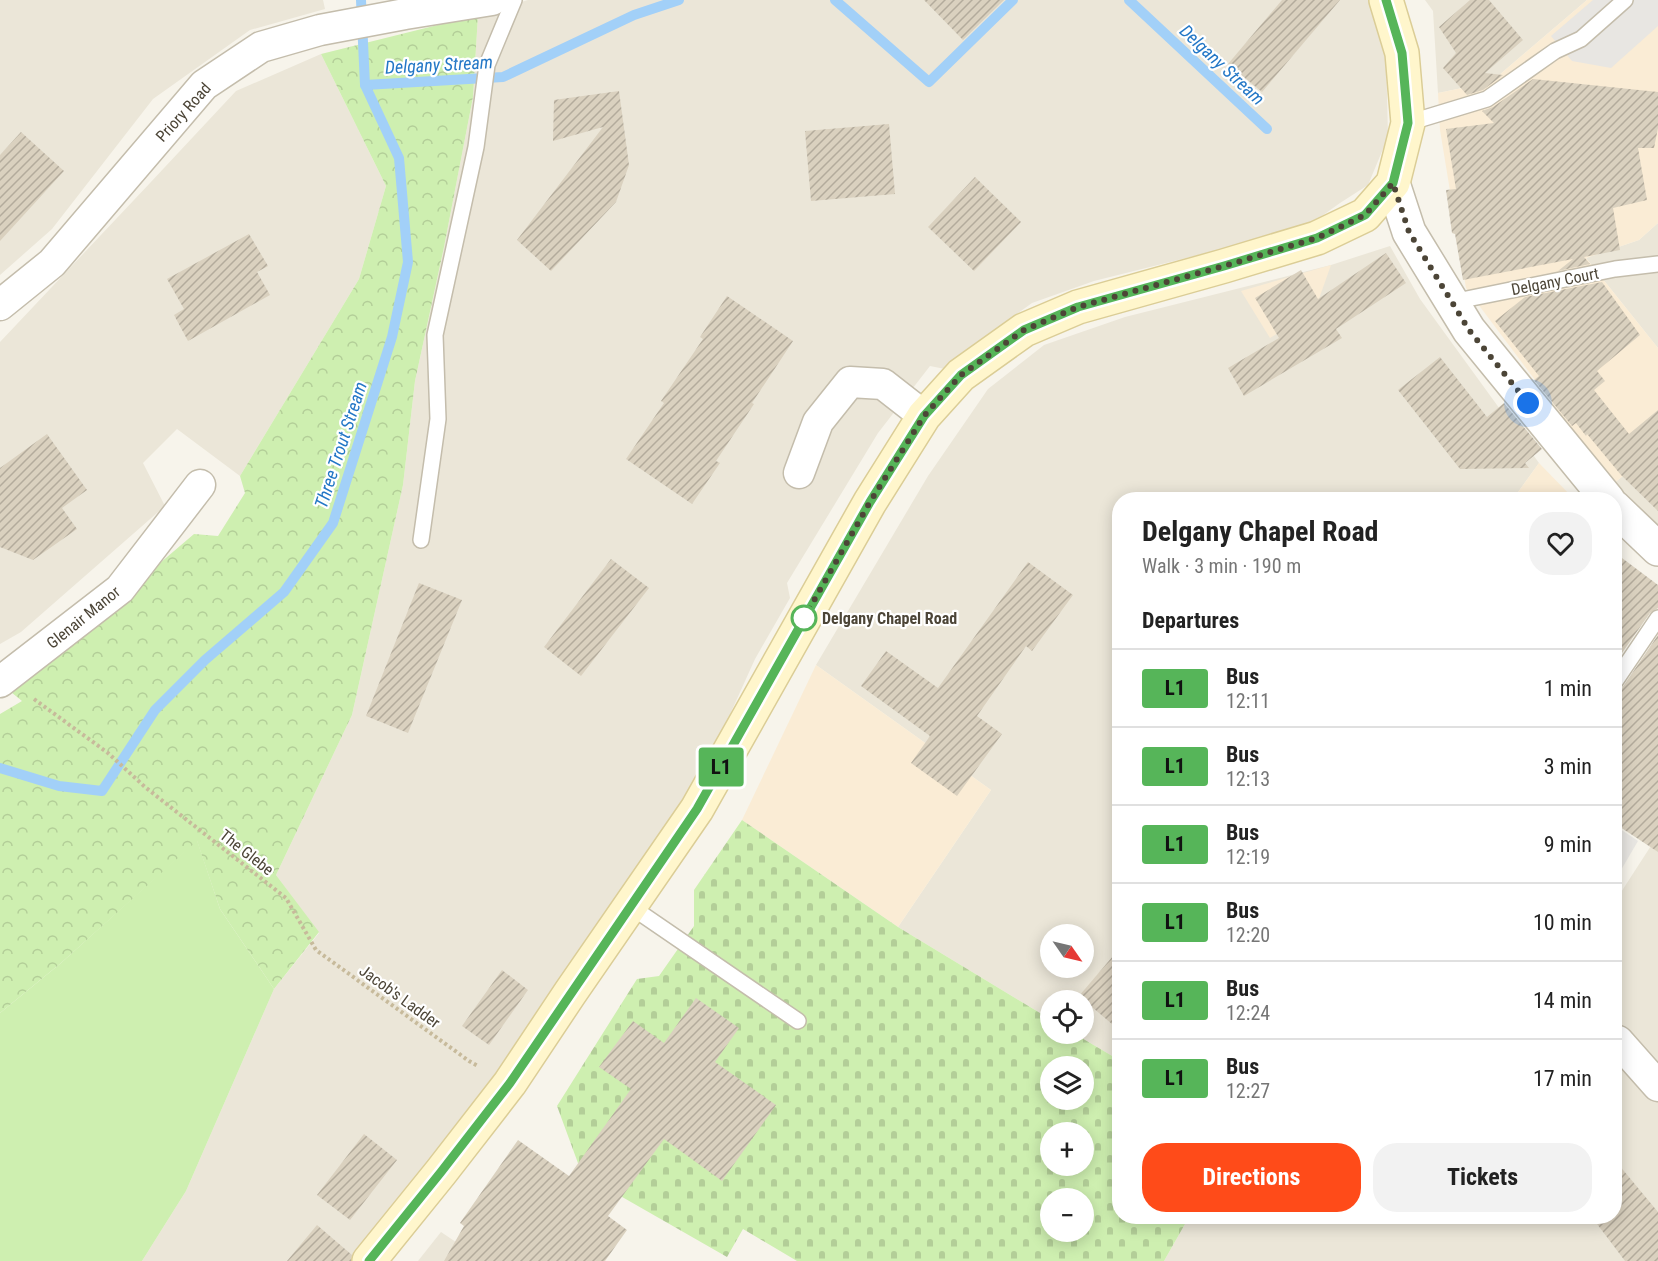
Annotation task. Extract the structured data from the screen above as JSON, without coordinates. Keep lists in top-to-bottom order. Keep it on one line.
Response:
{"streets":{"street":["Priory Road","Glenair Manor"],"lane":["Delgany Court"],"path":["The Glebe","Jacob's Ladder"]},"crossings":[["Glenair Manor","The Glebe"],["The Glebe","Jacob's Ladder"]],"water":["Delgany Stream","Three Trout Stream"],"places":["Delgany Chapel Road"],"lines":["bus line L1"],"north":"bottom right","page":{"on_map":"L1","heading":[["Delgany Chapel Road","Walk · 3 min · 190 m"],"Departures"],"list":[{"mark":"L1","name":"Bus","note":"12:11","value":"1 min"},{"mark":"L1","name":"Bus","note":"12:13","value":"3 min"},{"mark":"L1","name":"Bus","note":"12:19","value":"9 min"},{"mark":"L1","name":"Bus","note":"12:20","value":"10 min"},{"mark":"L1","name":"Bus","note":"12:24","value":"14 min"},{"mark":"L1","name":"Bus","note":"12:27","value":"17 min"}],"map_buttons":["+","−"],"buttons":["Directions","Tickets"]}}
